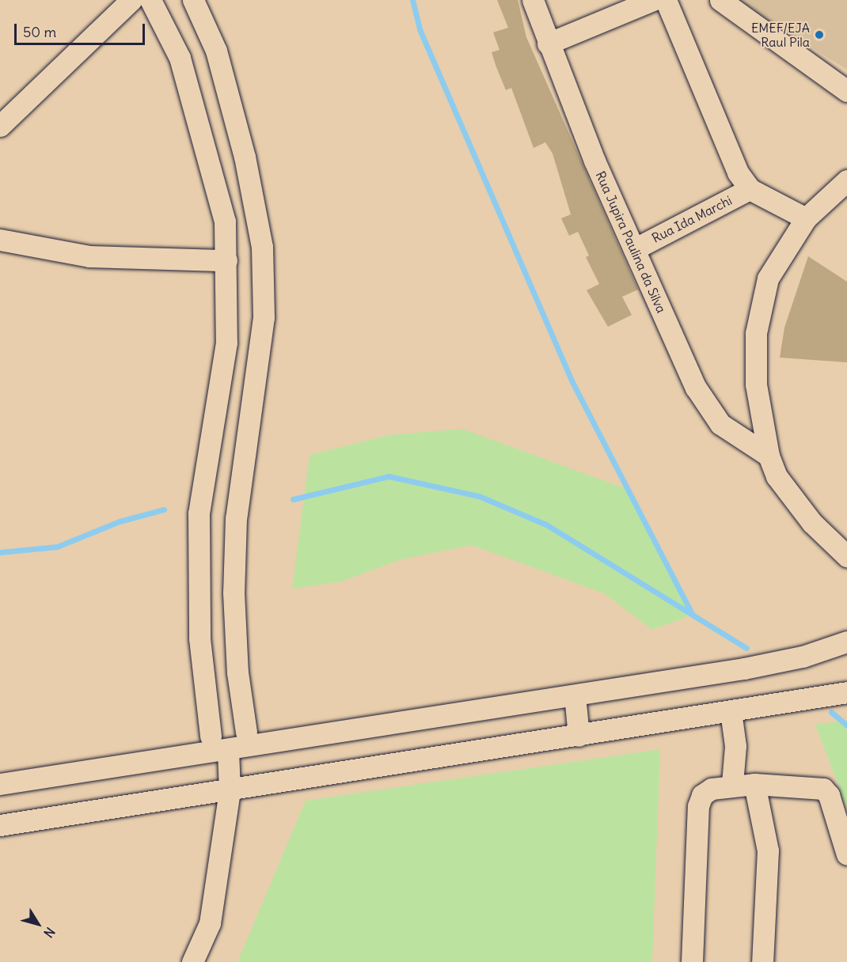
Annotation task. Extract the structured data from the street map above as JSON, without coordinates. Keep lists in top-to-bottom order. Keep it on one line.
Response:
{"streets":{"street":["Rua Ida Marchi","Rua Jupira Paulina da Silva"]},"crossings":[["Rua Ida Marchi","Rua Jupira Paulina da Silva"]],"places":["EMEF/EJA Raul Pila"],"scale_bar":"50 m","north":"bottom right"}
